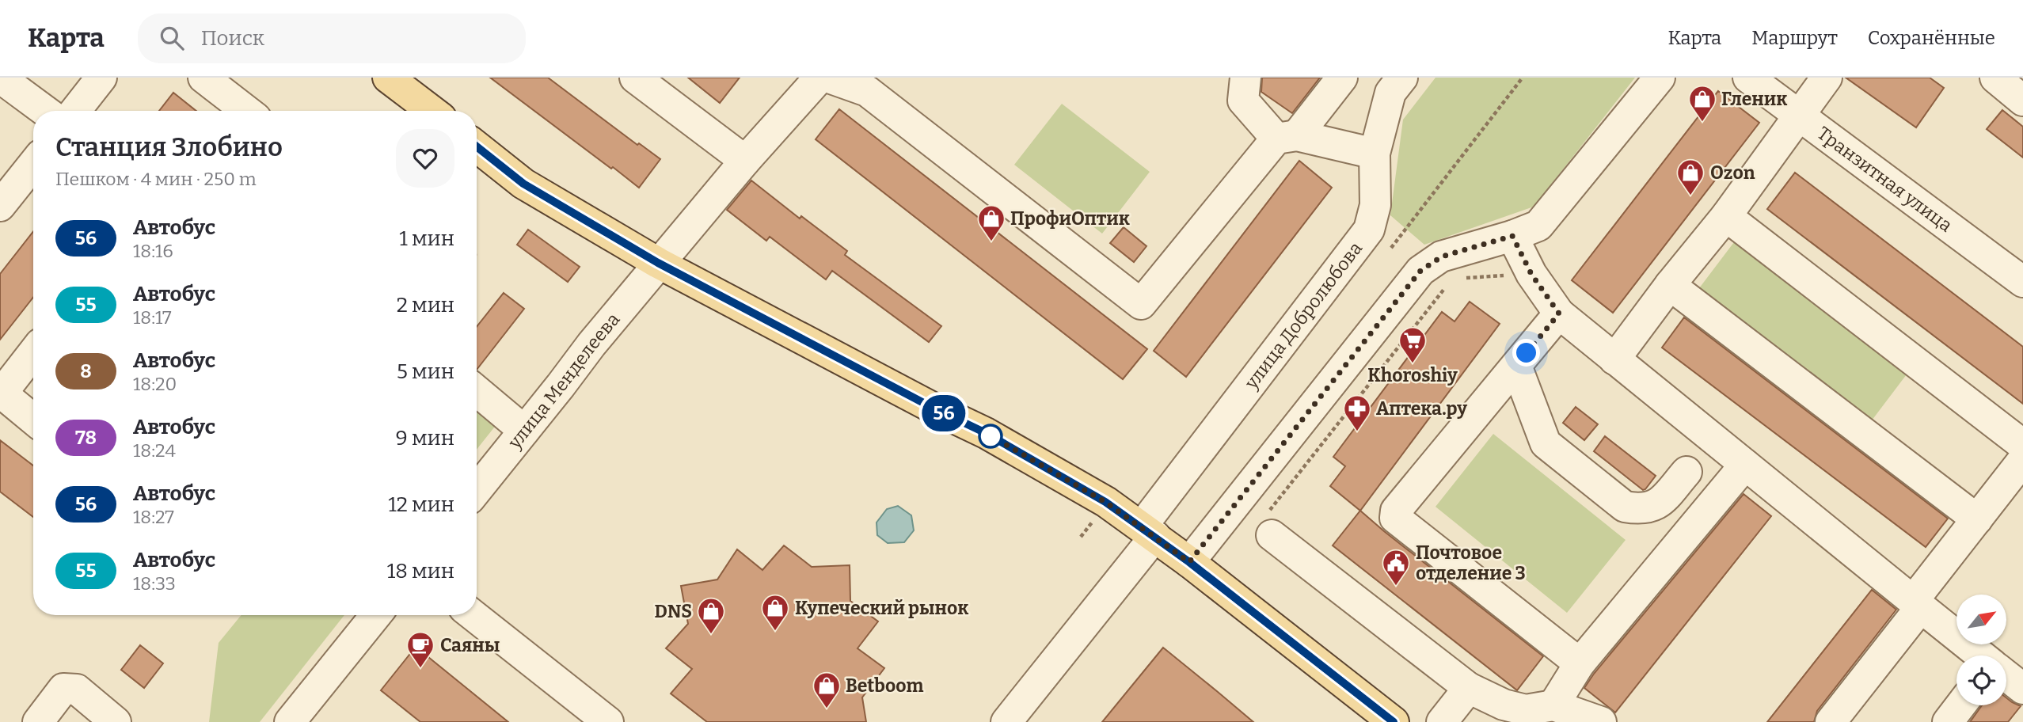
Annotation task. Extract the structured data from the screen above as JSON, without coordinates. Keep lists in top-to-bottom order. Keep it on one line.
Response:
{"streets":{"street":["Транзитная улица","улица Добролюбова","улица Менделеева"]},"places":{"shop":["Гленик","Ozon","ПрофиОптик","Купеческий рынок","DNS","Betboom"],"supermarket":["Khoroshiy"],"pharmacy":["Аптека.ру"],"public building":["Почтовое отделение 3"],"cafe":["Саяны"]},"lines":["bus line 56"],"north":"top right","page":{"header":"Карта","search":"Поиск","nav":["Карта","Маршрут","Сохранённые"],"on_map":"56","heading":["Станция Злобино","Пешком · 4 мин · 250 m"],"list":[{"mark":"56","name":"Автобус","note":"18:16","value":"1 мин"},{"mark":"55","name":"Автобус","note":"18:17","value":"2 мин"},{"mark":"8","name":"Автобус","note":"18:20","value":"5 мин"},{"mark":"78","name":"Автобус","note":"18:24","value":"9 мин"},{"mark":"56","name":"Автобус","note":"18:27","value":"12 мин"},{"mark":"55","name":"Автобус","note":"18:33","value":"18 мин"}]}}
